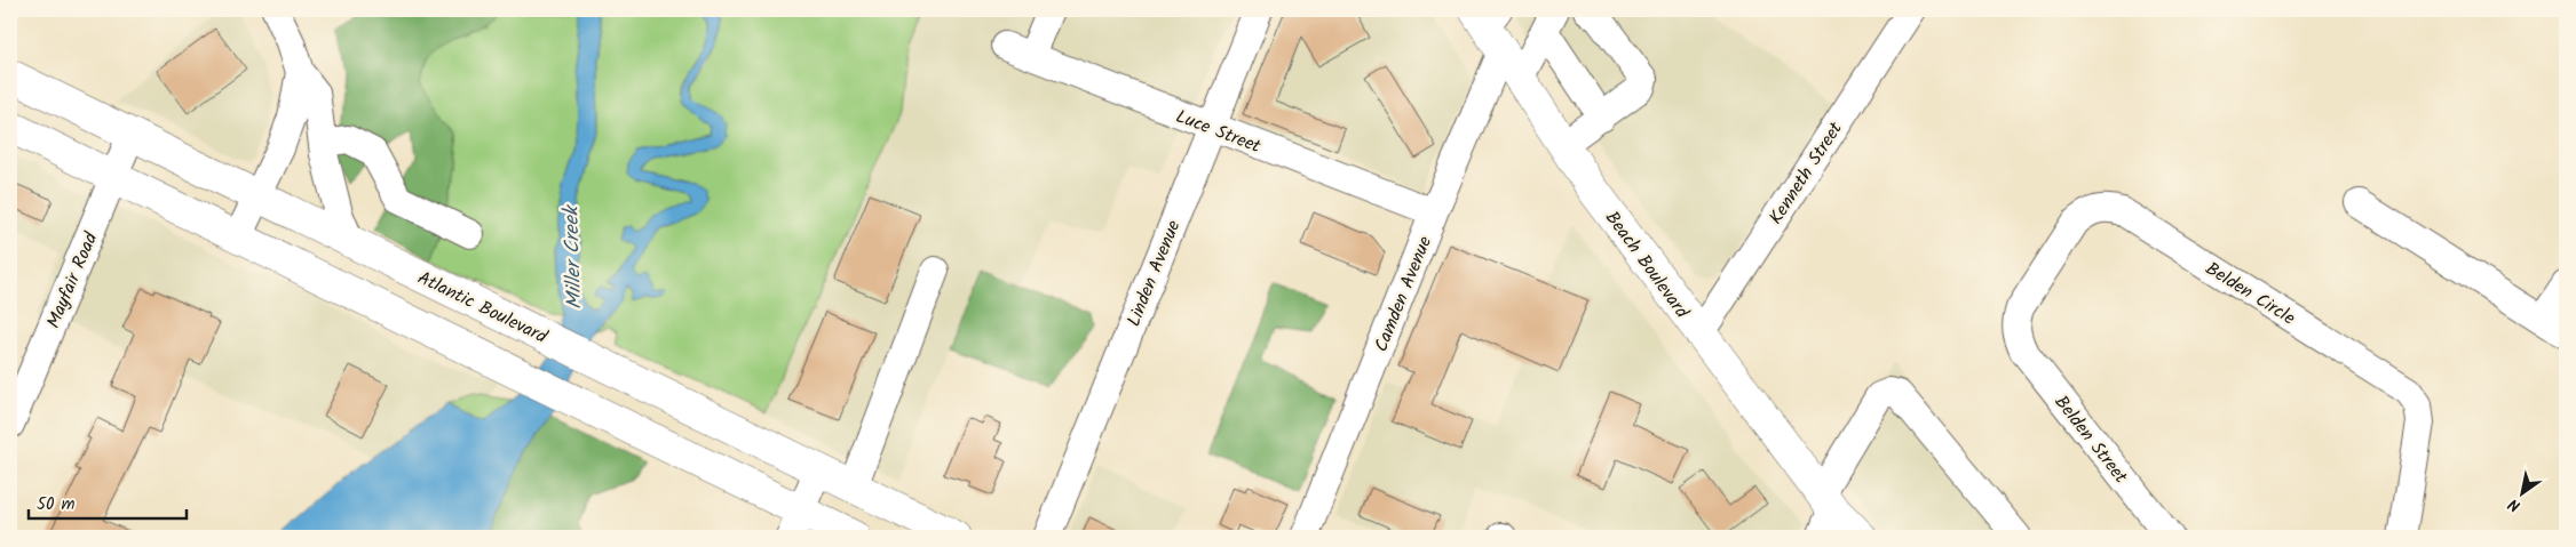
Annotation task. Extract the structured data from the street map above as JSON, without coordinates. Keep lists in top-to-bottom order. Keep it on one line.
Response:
{"streets":{"main road":["Beach Boulevard","Atlantic Boulevard"],"street":["Luce Street","Kenneth Street","Linden Avenue","Mayfair Road","Belden Circle","Camden Avenue","Belden Street"]},"crossings":[["Luce Street","Linden Avenue"],["Luce Street","Camden Avenue"],["Kenneth Street","Beach Boulevard"],["Beach Boulevard","Camden Avenue"],["Mayfair Road","Atlantic Boulevard"],["Belden Circle","Belden Street"]],"water":["Miller Creek"],"scale_bar":"50 m","north":"bottom left"}
